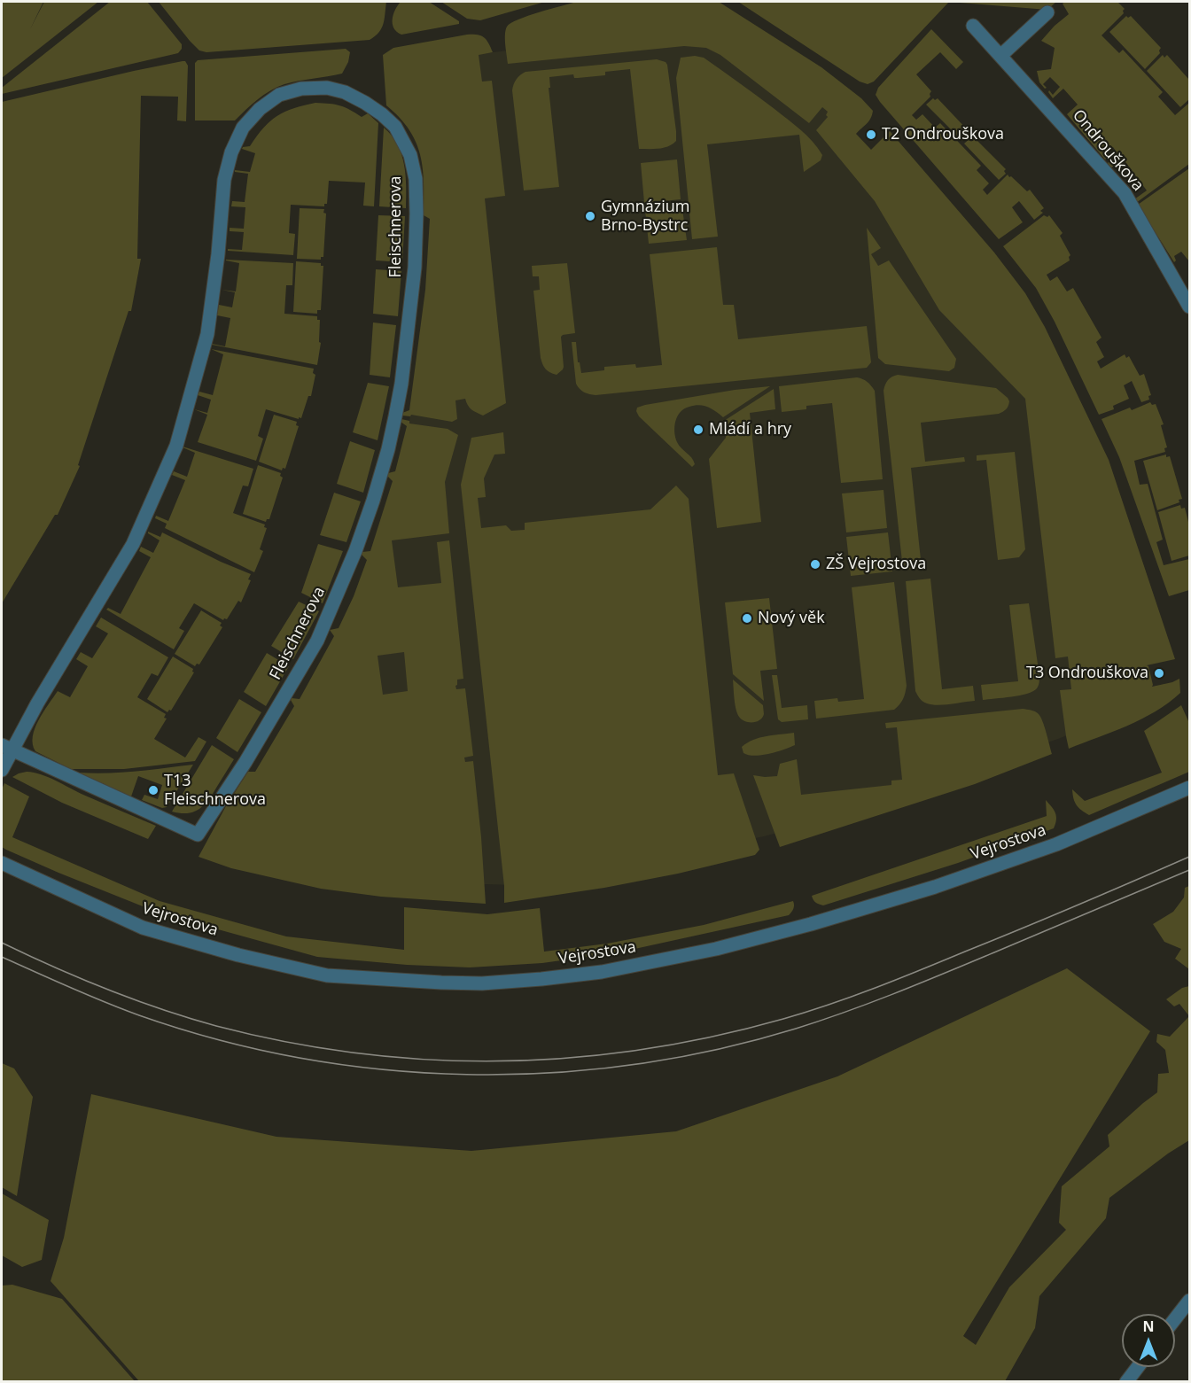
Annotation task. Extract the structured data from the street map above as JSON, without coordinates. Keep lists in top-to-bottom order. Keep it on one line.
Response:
{"streets":{"street":["Ondrouškova","Fleischnerova","Vejrostova"]},"places":["T2 Ondrouškova","Gymnázium Brno-Bystrc","Mládí a hry","ZŠ Vejrostova","Nový věk","T3 Ondrouškova","T13 Fleischnerova"],"north":"top"}
